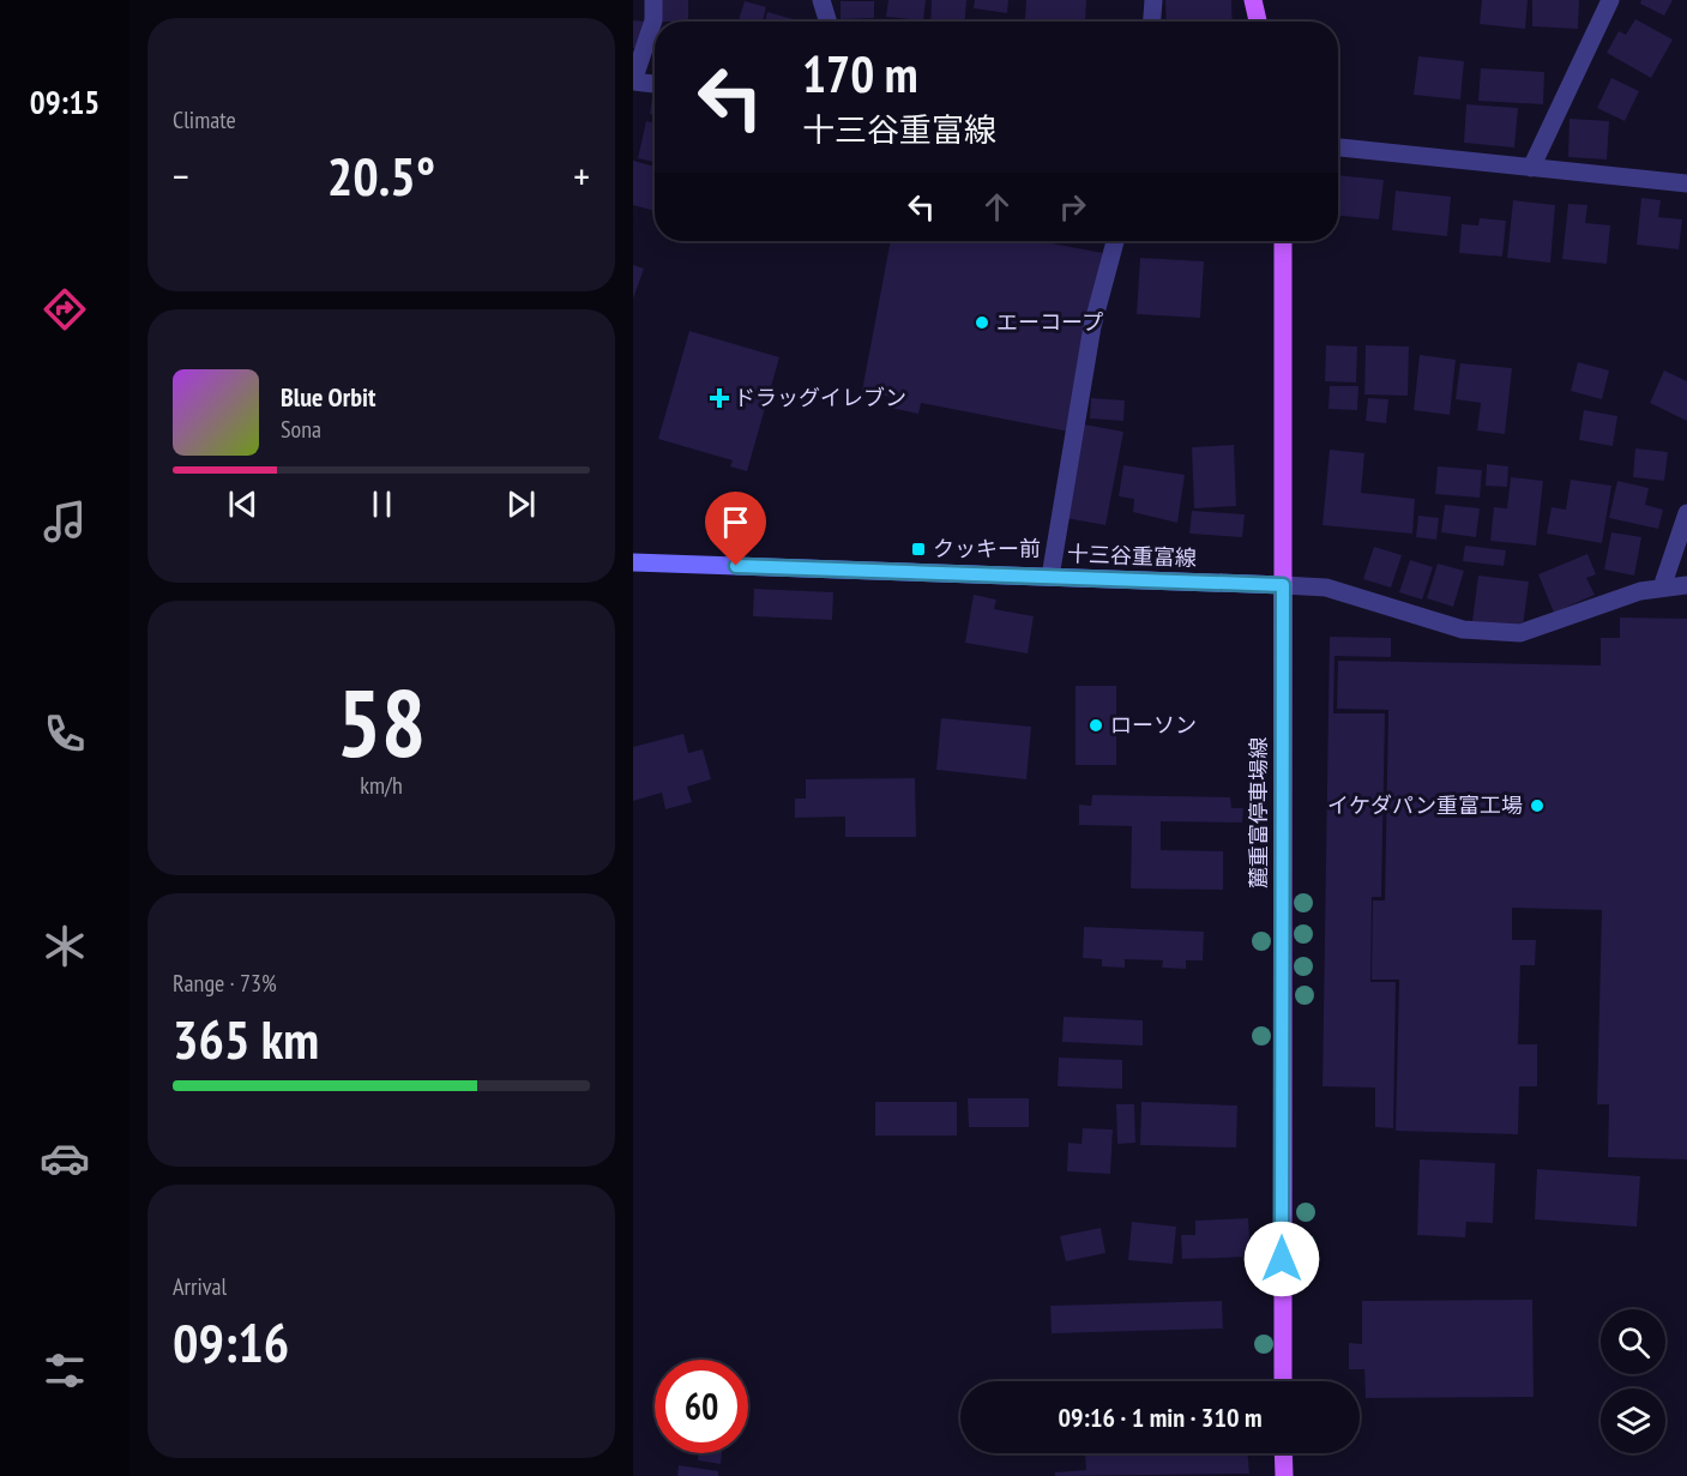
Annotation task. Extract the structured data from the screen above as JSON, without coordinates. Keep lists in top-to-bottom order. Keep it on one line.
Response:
{"streets":{"main road":["十三谷重富線","麓重富停車場線"]},"crossings":[["十三谷重富線","麓重富停車場線"]],"places":{"other":["エーコープ","ローソン","イケダパン重富工場"],"health":["ドラッグイレブン"],"transit":["クッキー前"]},"page":{"tabs":"09:15","tile":["Climate",["58","km/h"],["Range · 73%","365 km"],["Arrival","09:16"]],"turn":["170 m","十三谷重富線"],"heat":["−","20.5°","+"],"song":["Blue Orbit","Sona"],"limit":"60","trip":"09:16 · 1 min · 310 m"}}
